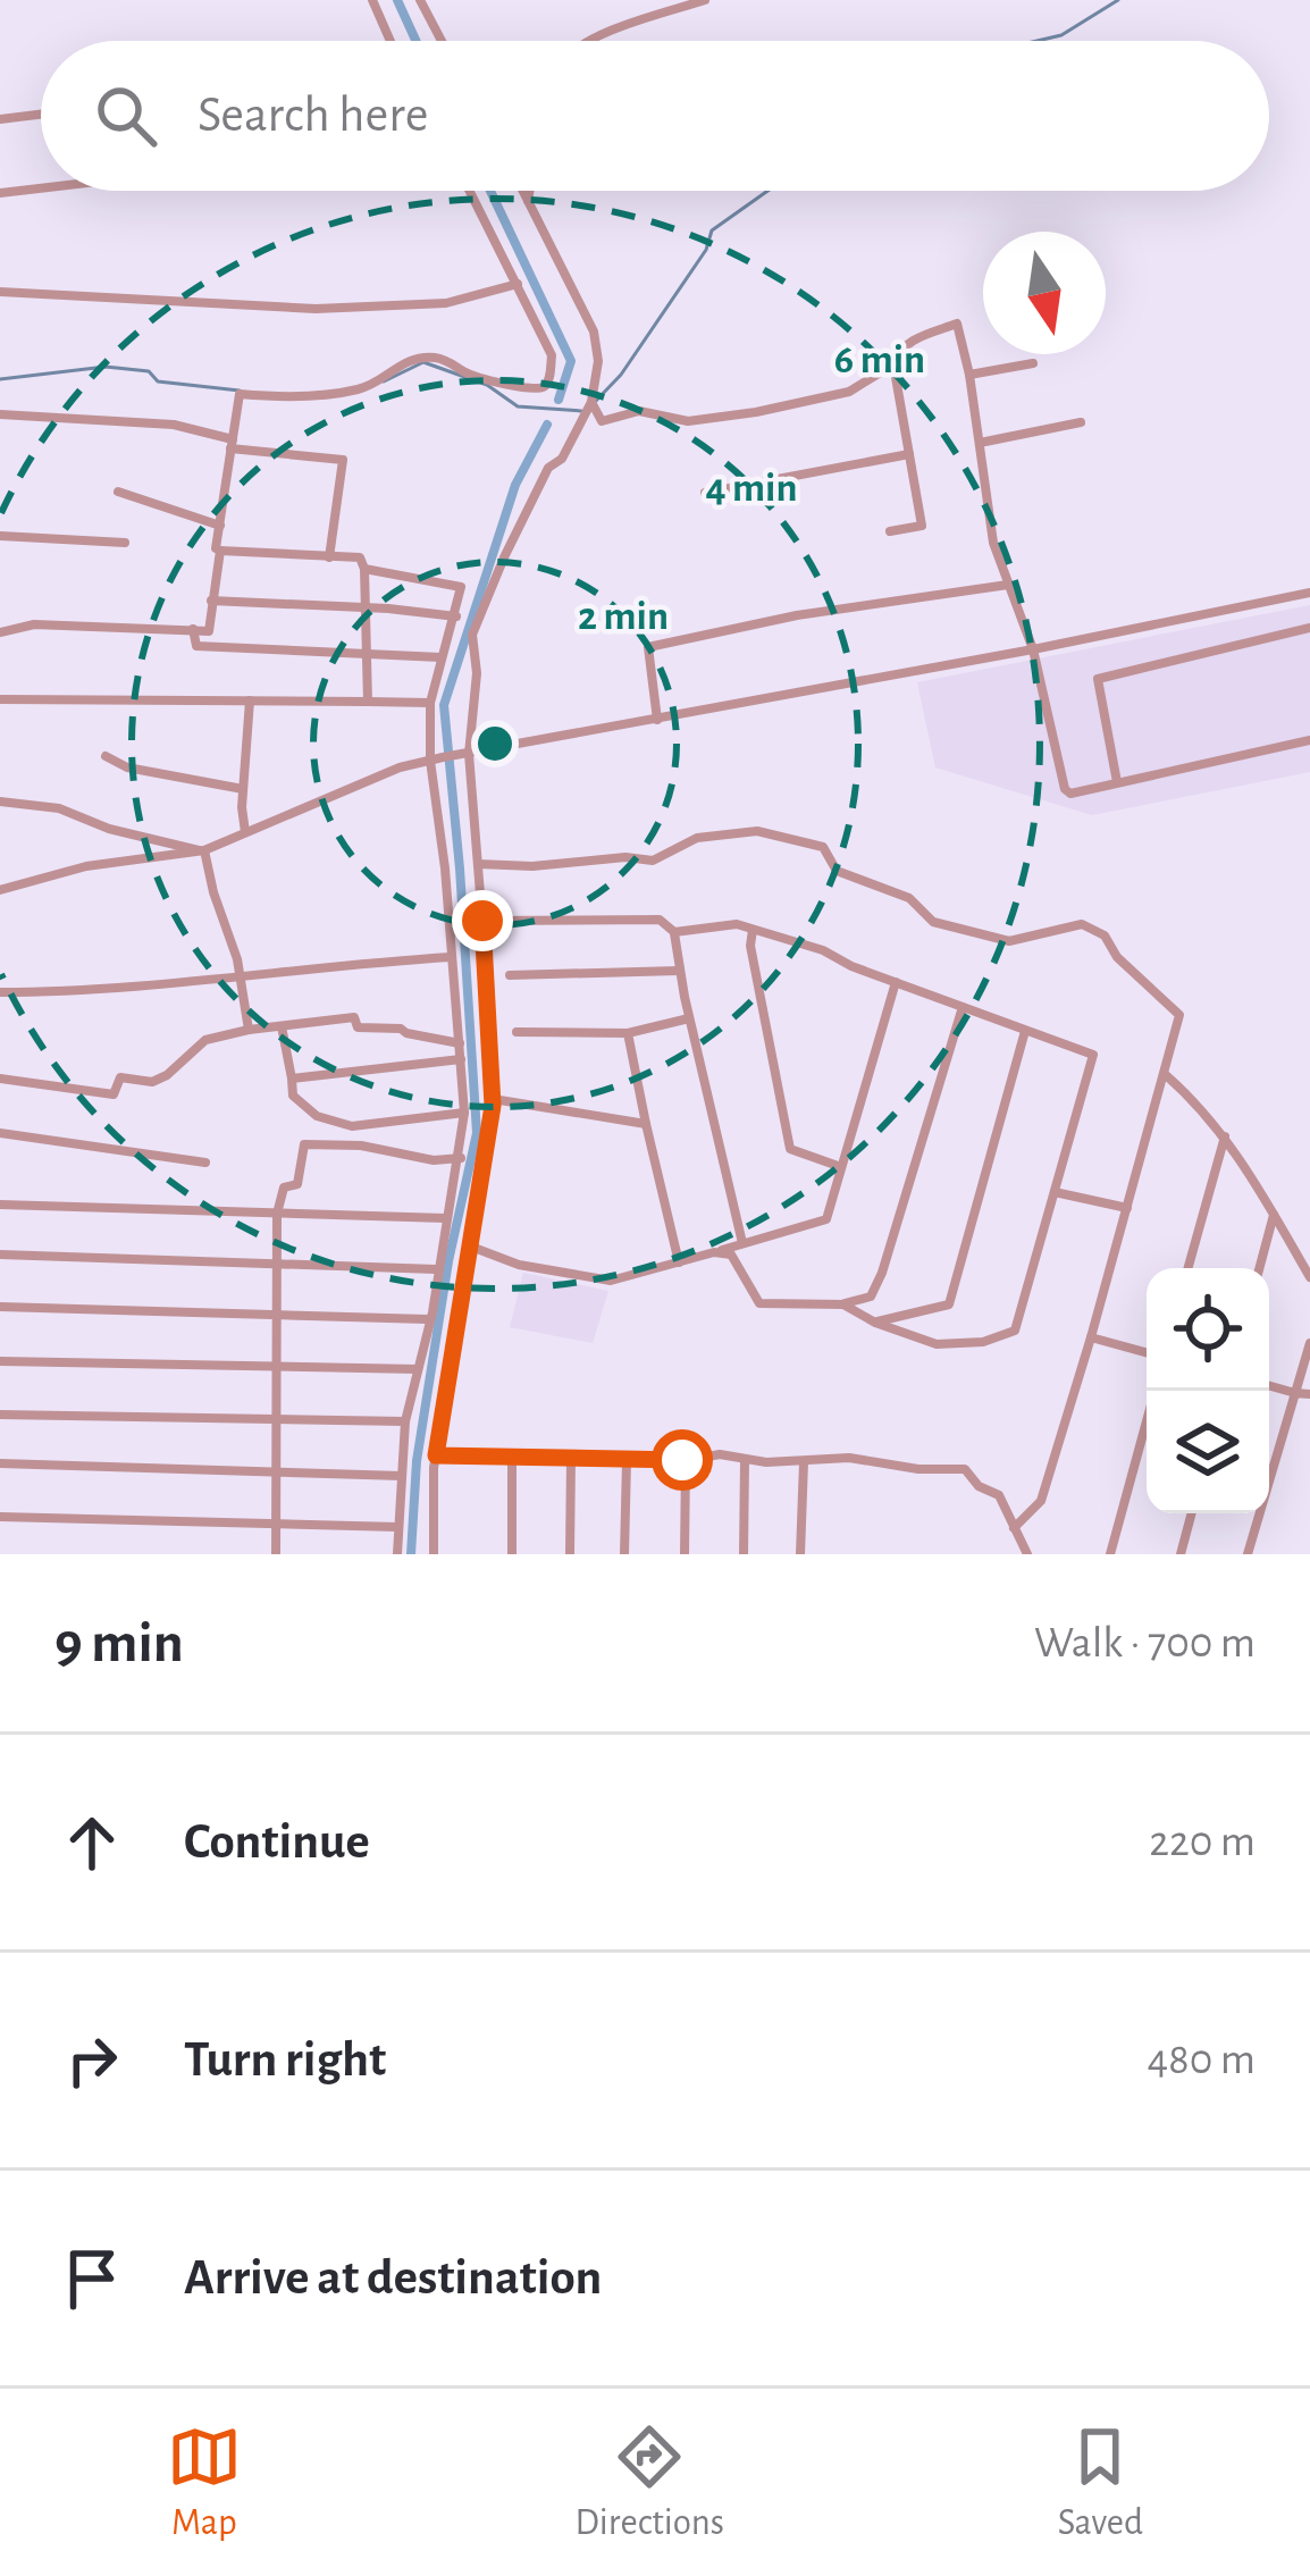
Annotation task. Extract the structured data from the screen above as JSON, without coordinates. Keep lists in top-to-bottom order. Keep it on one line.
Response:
{"north":"bottom","page":{"search":"Search here","heading":["9 min","Walk · 700 m"],"list":[["Continue","220 m"],["Turn right","480 m"],"Arrive at destination"],"nav":["Map","Directions","Saved"]},"rings":["6 min","4 min","2 min"]}
